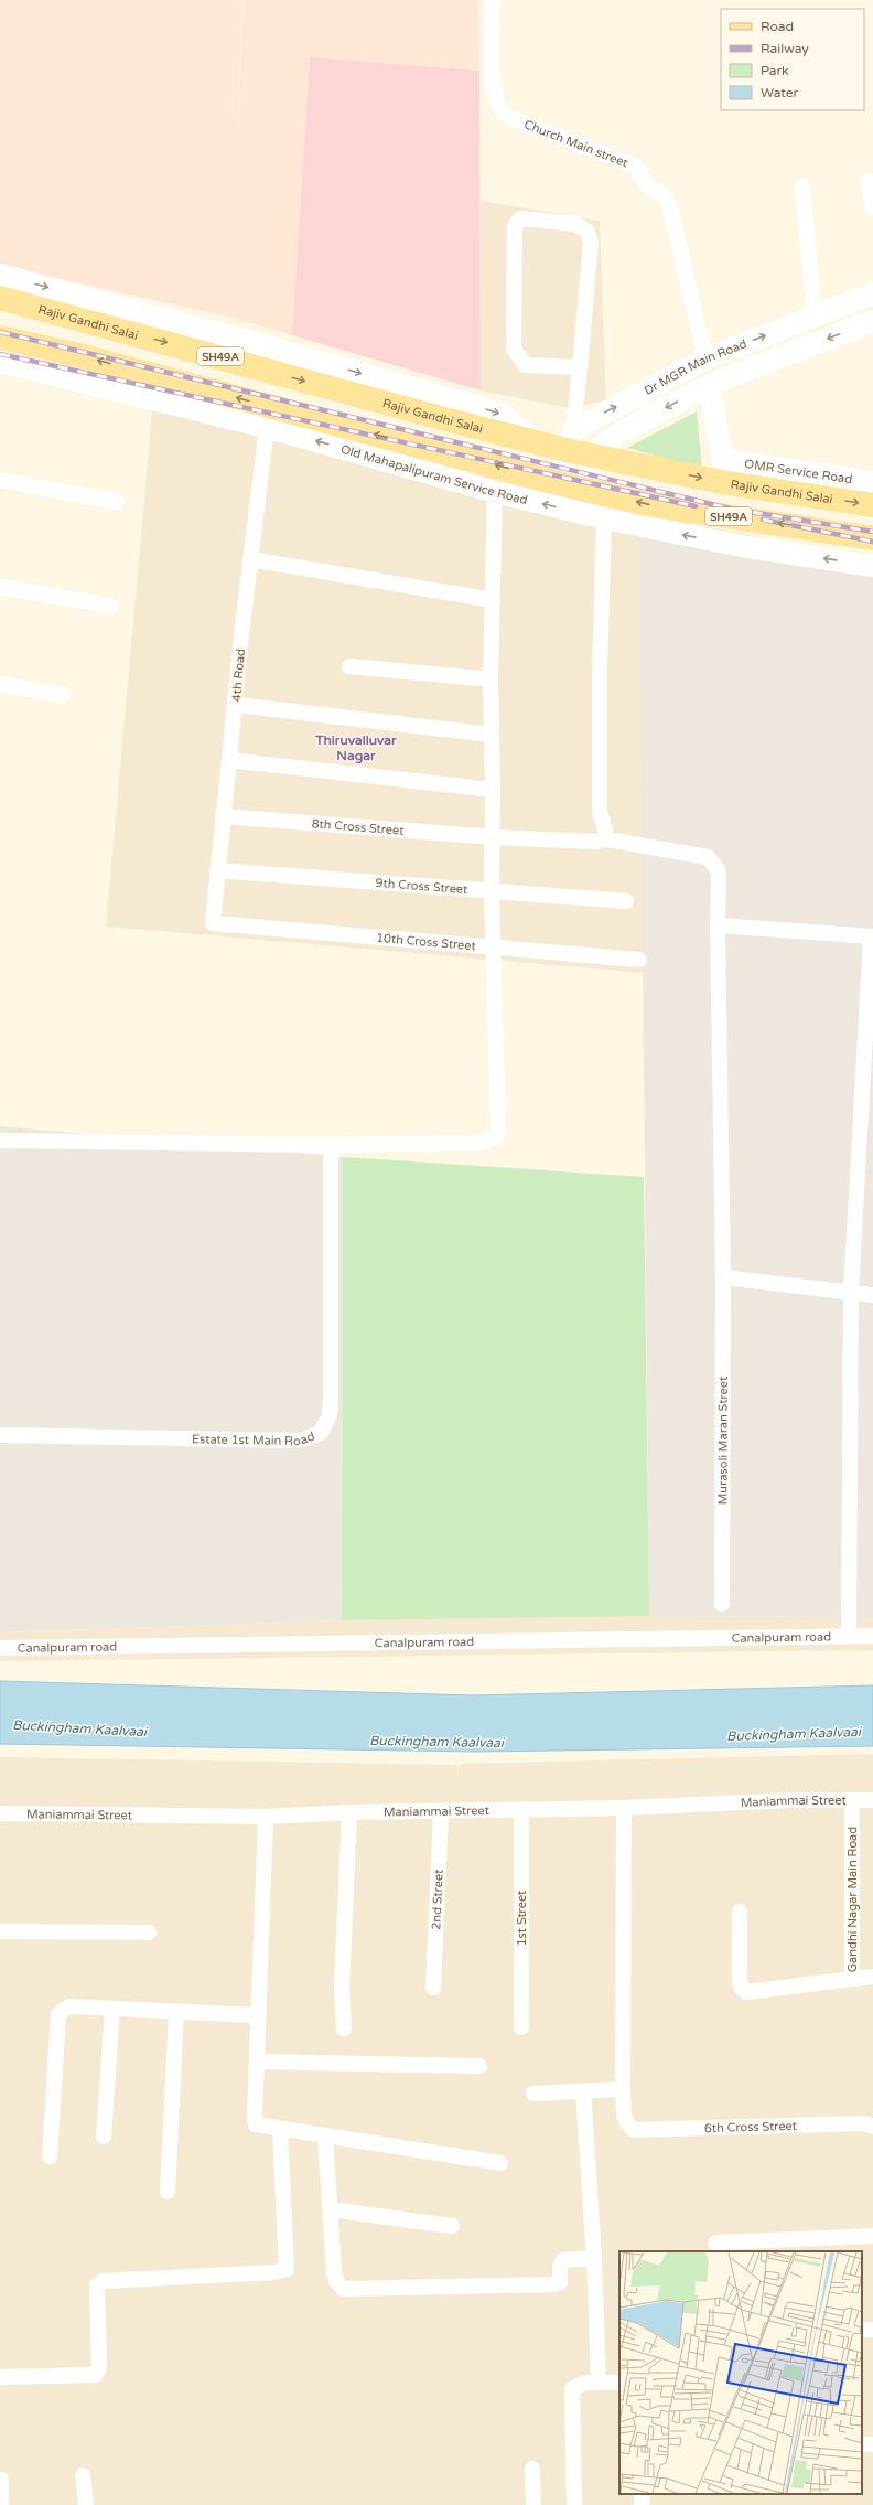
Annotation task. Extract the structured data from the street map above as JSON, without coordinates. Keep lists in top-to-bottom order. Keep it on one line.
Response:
{"streets":{"main road":["Rajiv Gandhi Salai","SH49A"],"street":["Church Main street","Dr MGR Main Road","OMR Service Road","Old Mahapalipuram Service Road","4th Road","8th Cross Street","9th Cross Street","10th Cross Street","Estate 1st Main Road","Murasoli Maran Street","Canalpuram road","Maniammai Street","2nd Street","Gandhi Nagar Main Road","1st Street","6th Cross Street"]},"crossings":[["Church Main street","Dr MGR Main Road"],["Rajiv Gandhi Salai","Dr MGR Main Road"],["Rajiv Gandhi Salai","OMR Service Road"],["SH49A","Old Mahapalipuram Service Road"],["SH49A","4th Road"],["Old Mahapalipuram Service Road","4th Road"],["4th Road","8th Cross Street"],["4th Road","9th Cross Street"],["4th Road","10th Cross Street"],["8th Cross Street","Murasoli Maran Street"],["Maniammai Street","2nd Street"],["Maniammai Street","Gandhi Nagar Main Road"],["Maniammai Street","1st Street"]],"districts":["Thiruvalluvar Nagar"],"water":["Buckingham Kaalvaai"],"legend":["Road","Railway","Park","Water"]}
